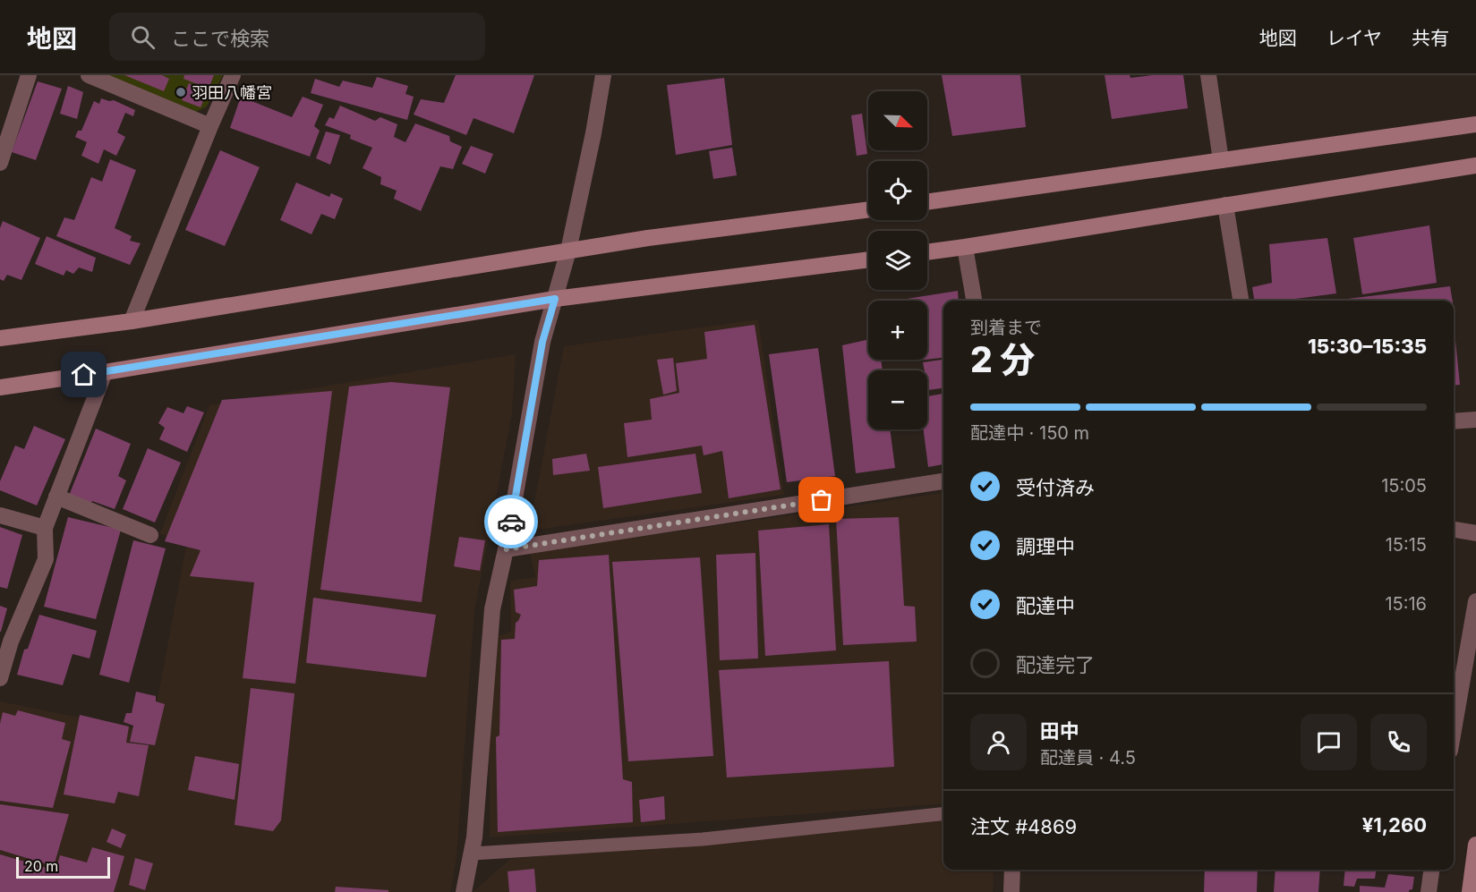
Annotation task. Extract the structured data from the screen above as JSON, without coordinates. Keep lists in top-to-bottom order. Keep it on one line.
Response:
{"places":["羽田八幡宮"],"scale_bar":"20 m","north":"bottom right","page":{"header":"地図","search":"ここで検索","nav":["地図","レイヤ","共有"],"map_buttons":["+","−"],"heading":["2 分","到着まで","15:30–15:35"],"panel":["田中","配達員 · 4.5","注文 #4869","¥1,260"],"bar":"配達中 · 150 m","list":[["受付済み","15:05"],["調理中","15:15"],["配達中","15:16"],"配達完了"],"scale":"20 m"}}
